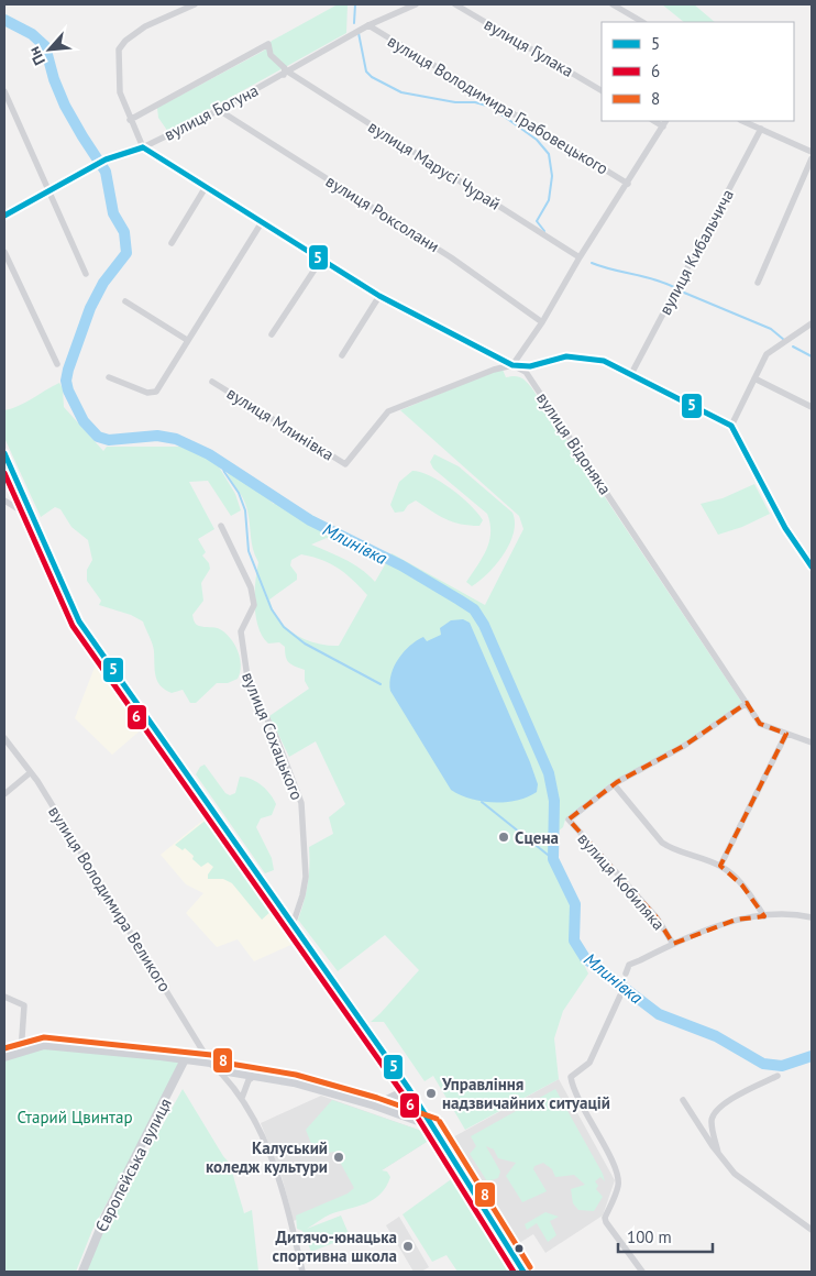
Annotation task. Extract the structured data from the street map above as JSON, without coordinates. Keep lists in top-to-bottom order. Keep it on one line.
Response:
{"streets":{"main road":["Європейська вулиця"],"street":["вулиця Гулака","вулиця Володимира Грабовецького","вулиця Богуна","вулиця Марусі Чурай","вулиця Роксолани","вулиця Кибальчича","вулиця Млинівка","вулиця Відоняка","вулиця Сохацького","вулиця Кобиляка","вулиця Володимира Великого"]},"crossings":[["вулиця Володимира Грабовецького","вулиця Богуна"],["вулиця Богуна","вулиця Марусі Чурай"],["вулиця Богуна","вулиця Роксолани"],["вулиця Богуна","вулиця Відоняка"],["вулиця Млинівка","вулиця Відоняка"]],"water":["Млинівка"],"parks":["Старий Цвинтар"],"places":["Сцена","Управління надзвичайних ситуацій","Калуський коледж культури","Дитячо-юнацька спортивна школа"],"lines":["transit line 5","transit line 6","transit line 8"],"legend":["5","6","8"],"scale_bar":"100 m","north":"bottom left"}
